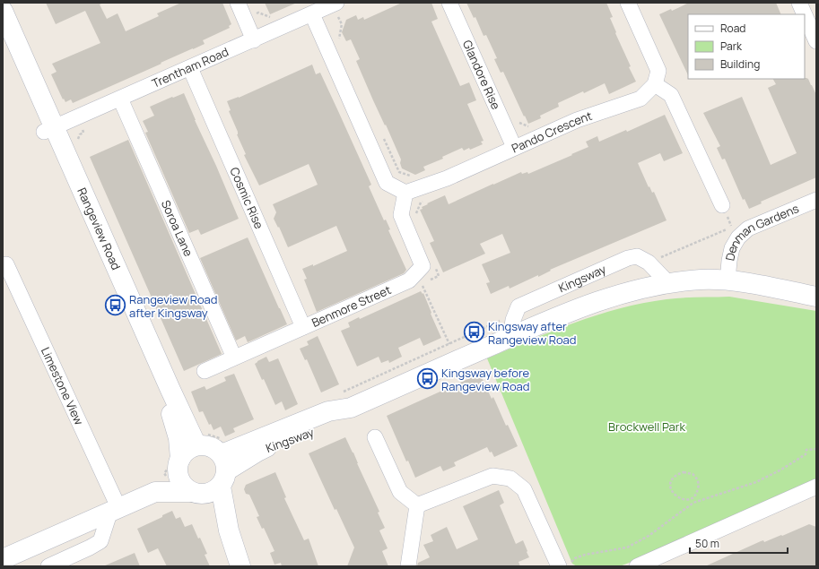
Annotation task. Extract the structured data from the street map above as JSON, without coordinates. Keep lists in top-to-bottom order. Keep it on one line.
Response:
{"streets":{"street":["Trentham Road","Glandore Rise","Pando Crescent","Cosmic Rise","Soroa Lane","Rangeview Road","Denman Gardens","Kingsway","Benmore Street","Limestone View"]},"crossings":[["Trentham Road","Cosmic Rise"],["Trentham Road","Soroa Lane"],["Trentham Road","Rangeview Road"],["Glandore Rise","Pando Crescent"],["Cosmic Rise","Benmore Street"],["Soroa Lane","Benmore Street"],["Rangeview Road","Kingsway"],["Denman Gardens","Kingsway"]],"parks":["Brockwell Park"],"places":{"bus stop":["Rangeview Road after Kingsway","Kingsway after Rangeview Road","Kingsway before Rangeview Road"]},"legend":["Road","Park","Building"],"scale_bar":"50 m"}
